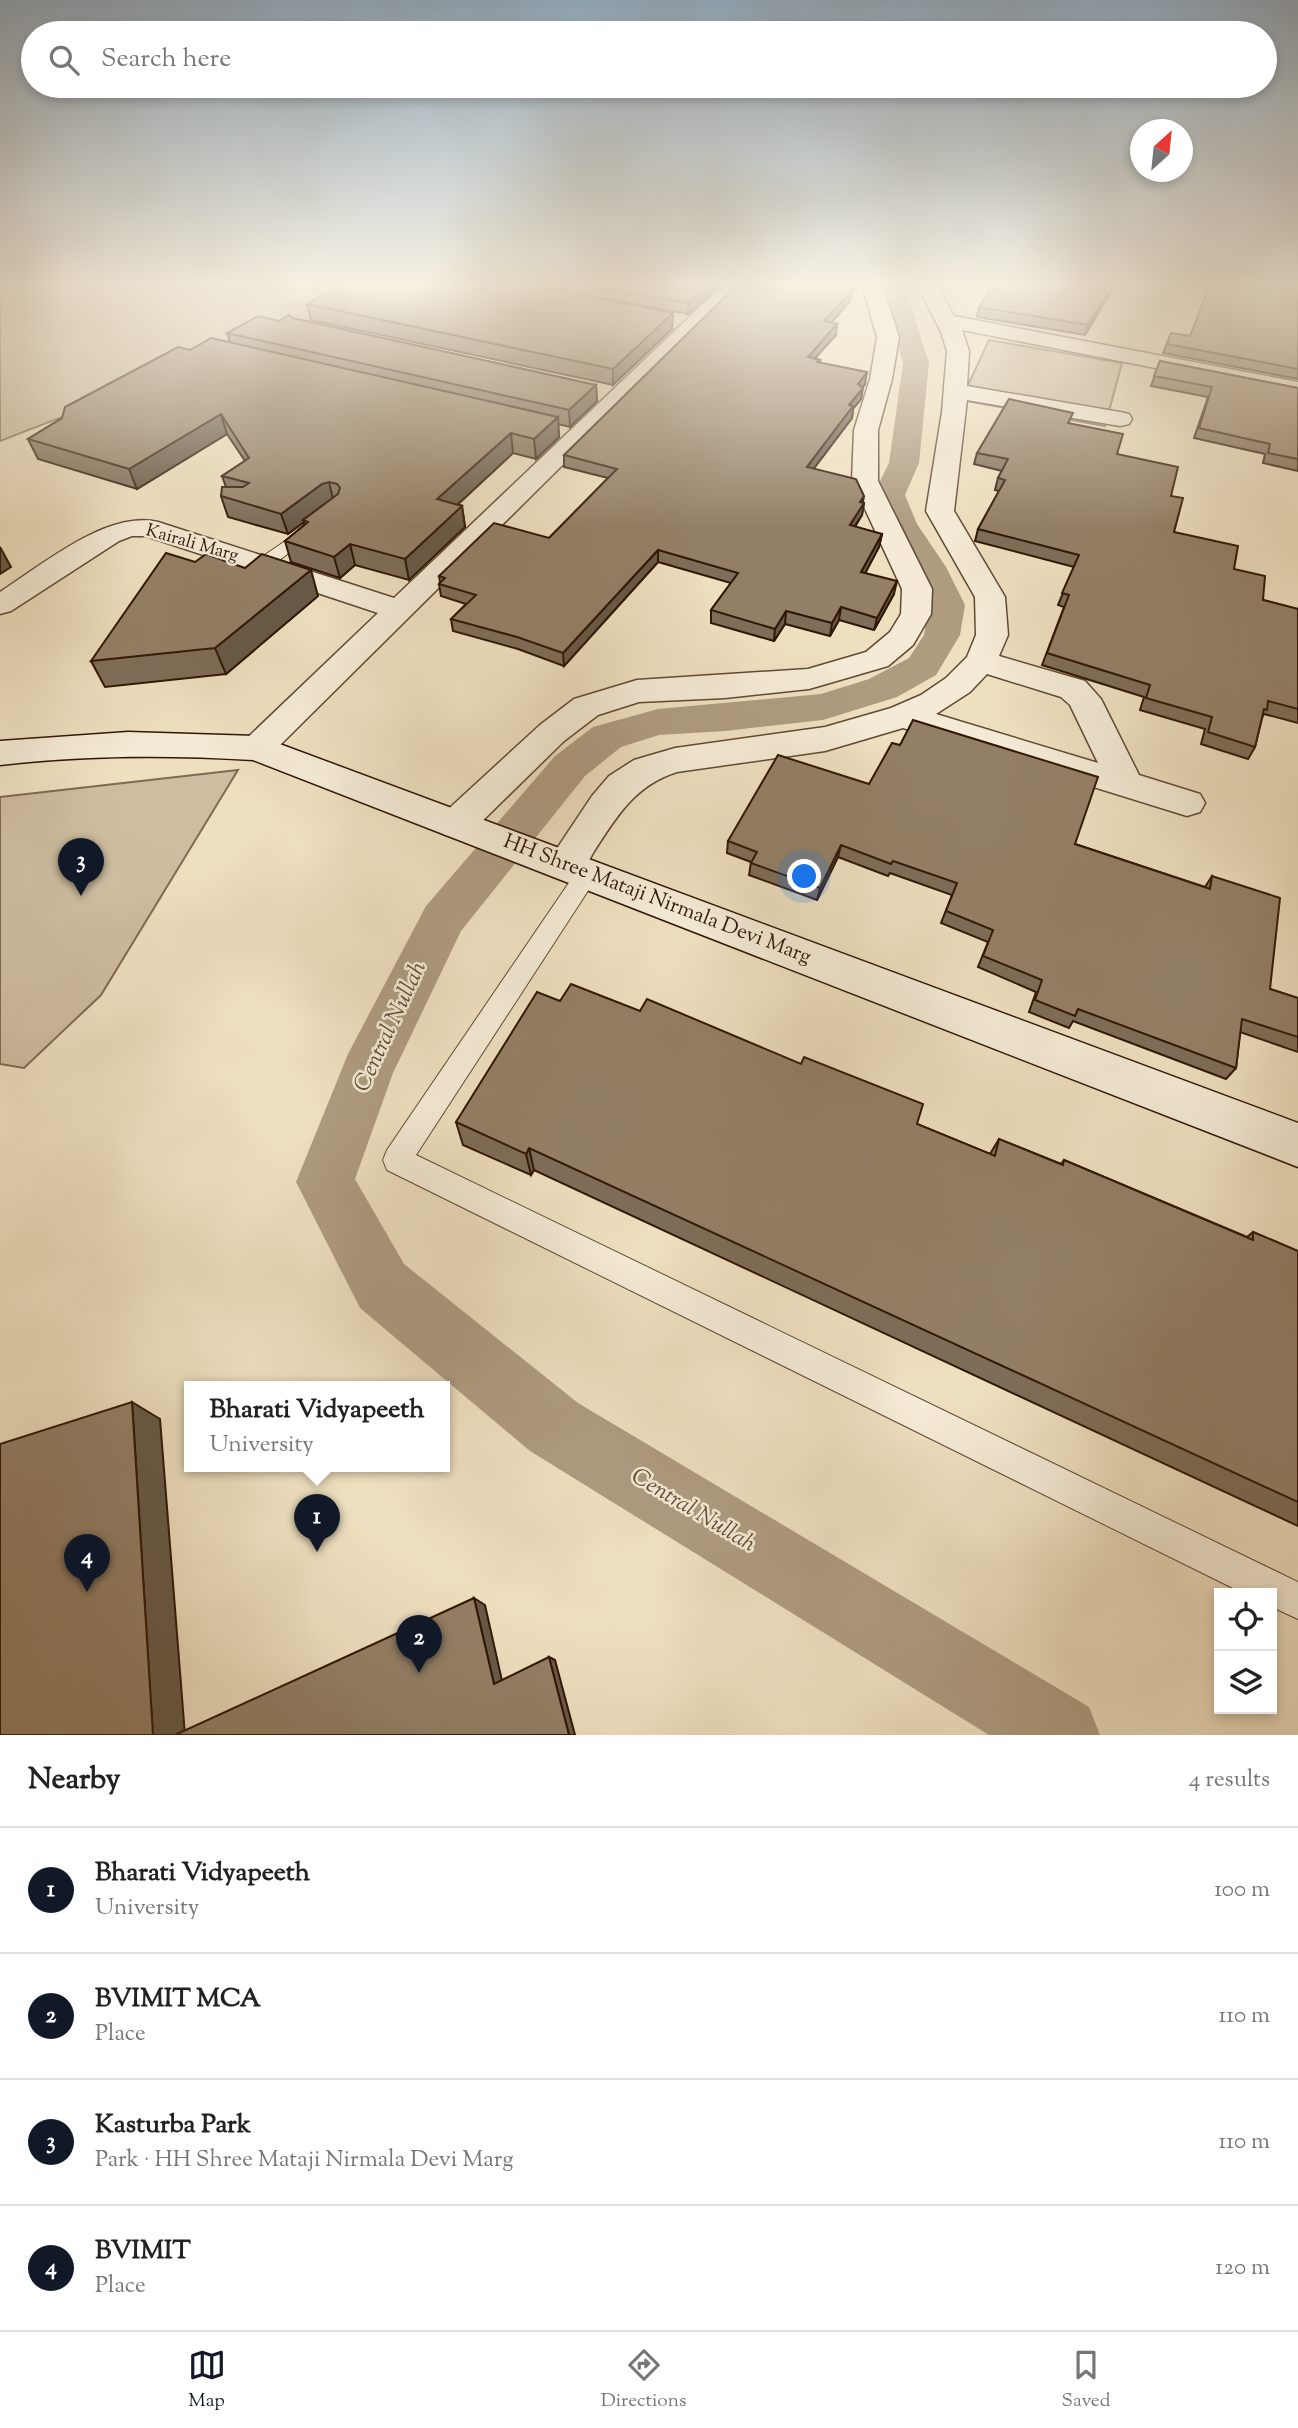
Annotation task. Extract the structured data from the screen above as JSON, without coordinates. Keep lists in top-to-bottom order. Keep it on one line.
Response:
{"streets":{"street":["Kairali Marg","HH Shree Mataji Nirmala Devi Marg"]},"water":["Central Nullah"],"north":"top right","page":{"search":"Search here","pins":["3","1","4","2"],"popup":["Bharati Vidyapeeth","University"],"heading":["Nearby","4 results"],"list":[{"mark":"1","name":"Bharati Vidyapeeth","note":"University","value":"100 m"},{"mark":"2","name":"BVIMIT MCA","note":"Place","value":"110 m"},{"mark":"3","name":"Kasturba Park","note":"Park · HH Shree Mataji Nirmala Devi Marg","value":"110 m"},{"mark":"4","name":"BVIMIT","note":"Place","value":"120 m"}],"nav":["Map","Directions","Saved"]}}
